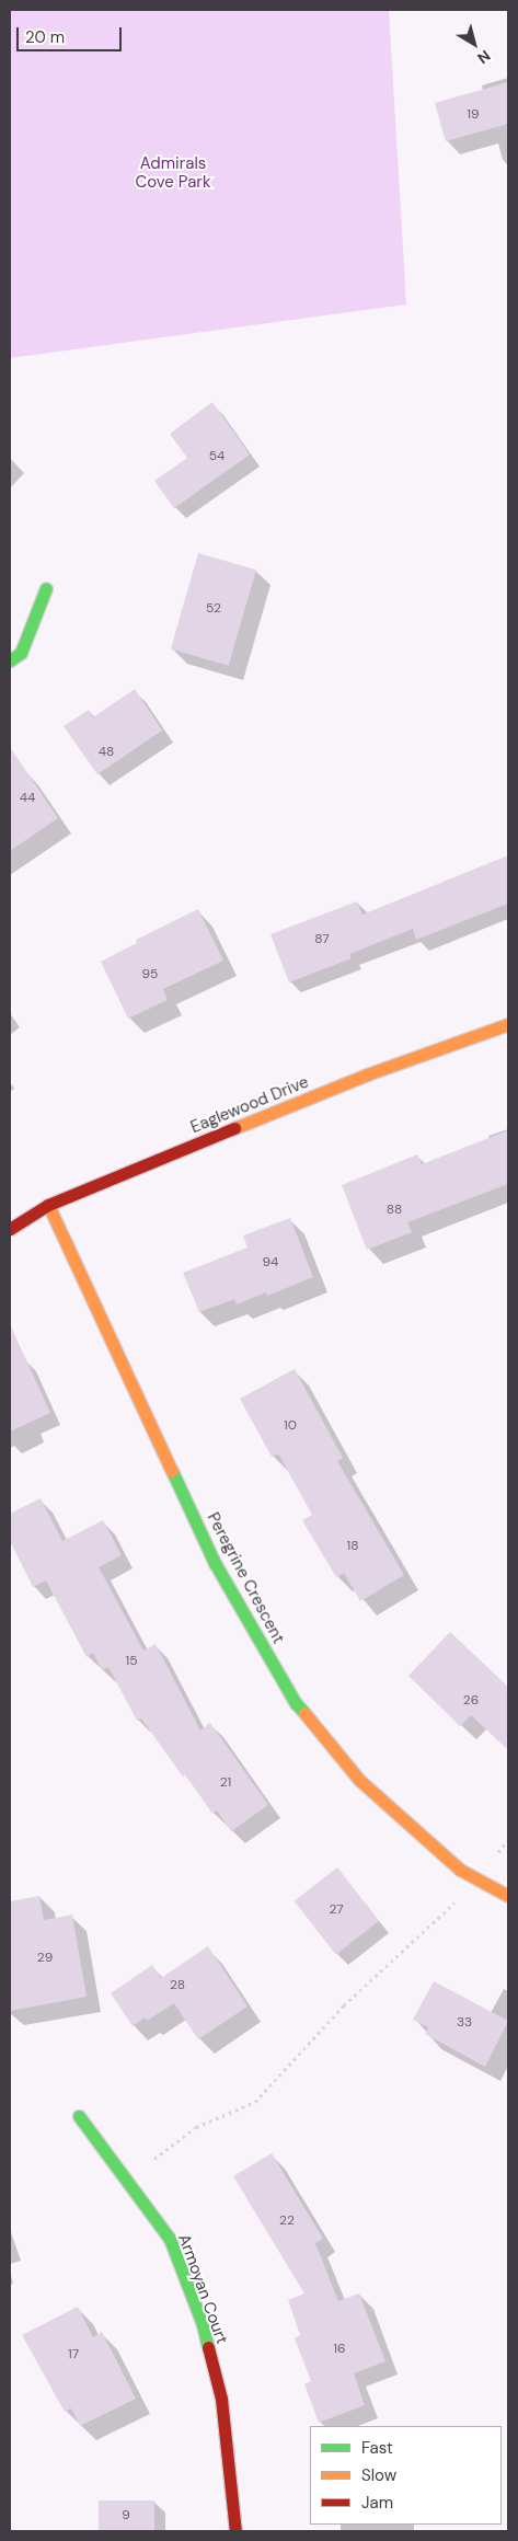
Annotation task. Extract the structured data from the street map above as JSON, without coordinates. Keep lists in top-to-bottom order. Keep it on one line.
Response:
{"streets":{"street":["Eaglewood Drive","Peregrine Crescent","Armoyan Court"]},"crossings":[["Eaglewood Drive","Peregrine Crescent"]],"parks":["Admirals Cove Park"],"house_numbers":["19","54","52","48","44","87","95","88","94","10","18","15","26","21","27","29","28","33","22","16","17","9"],"legend":["Fast","Slow","Jam"],"scale_bar":"20 m","north":"bottom right"}
